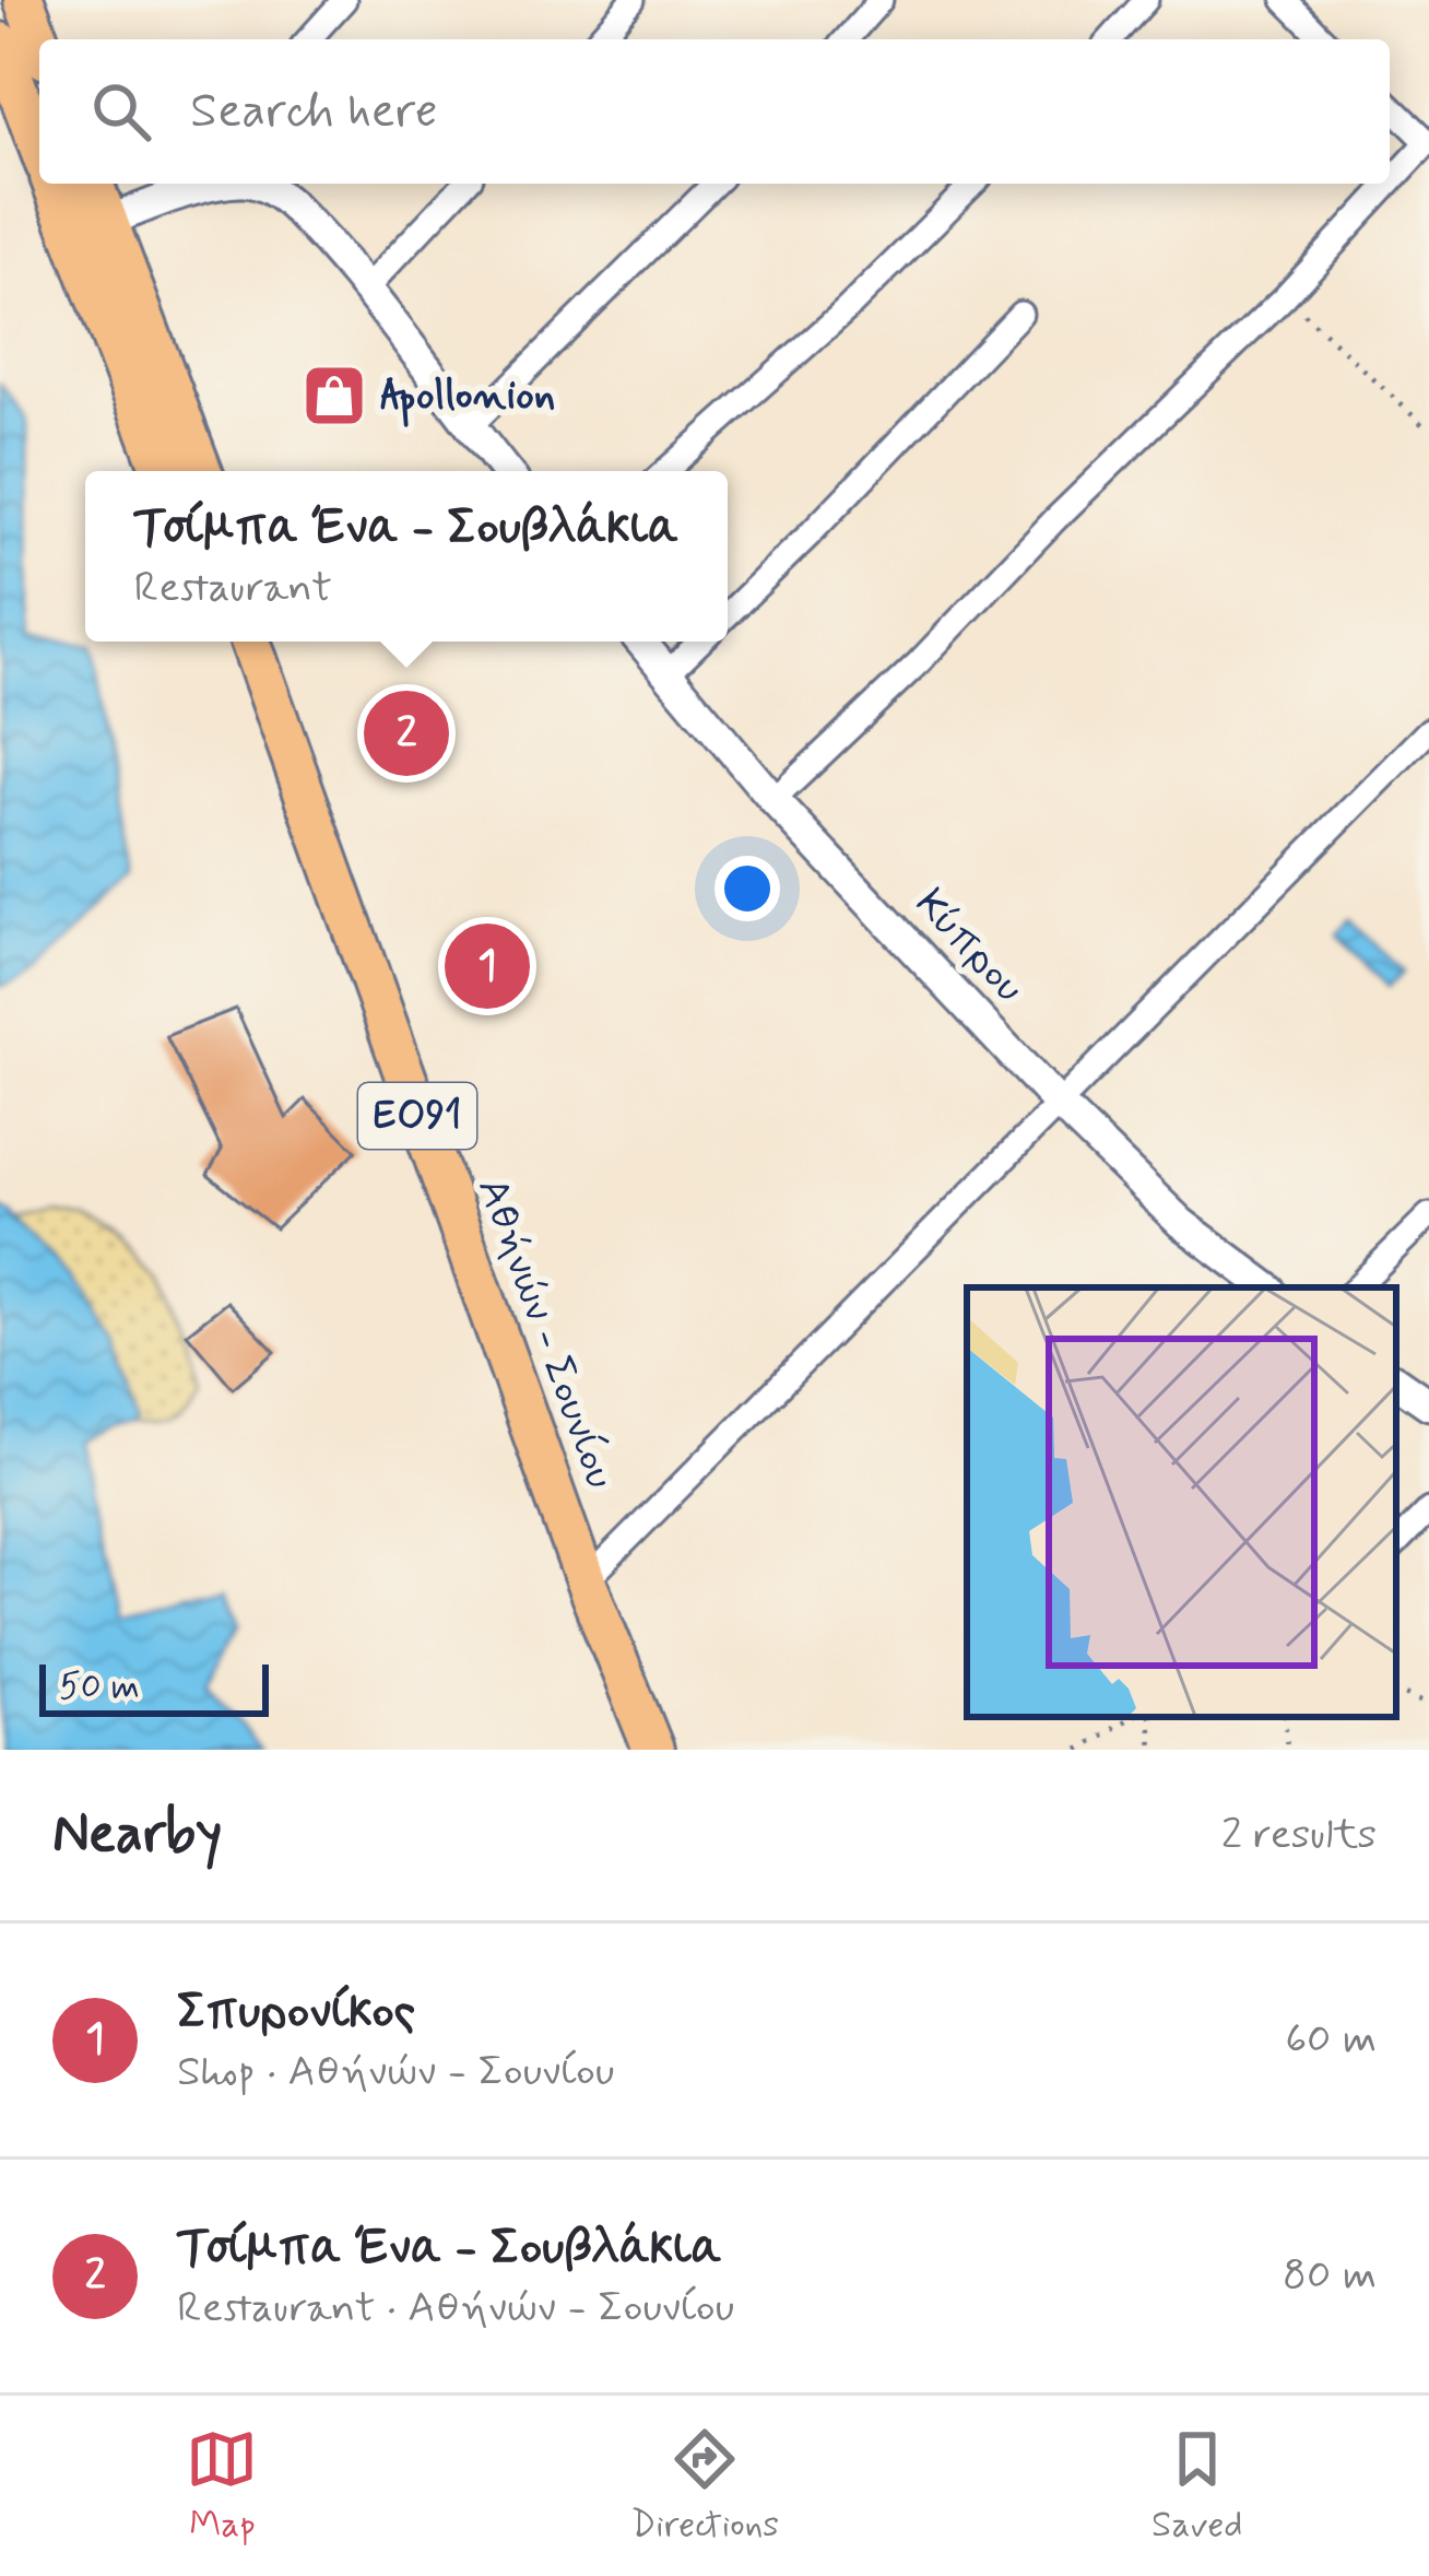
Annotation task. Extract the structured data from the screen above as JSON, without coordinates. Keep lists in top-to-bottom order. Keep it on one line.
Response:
{"streets":{"main road":["ΕΟ91","Αθήνών - Σουνίου"],"street":["Κύπρου"]},"places":{"shop":["Apollonion"]},"scale_bar":"50 m","page":{"search":"Search here","popup":["Τσίμπα Ένα - Σουβλάκια","Restaurant"],"pins":["2","1"],"scale":"50 m","heading":["Nearby","2 results"],"list":[{"mark":"1","name":"Σπυρονίκος","note":"Shop · Αθήνών - Σουνίου","value":"60 m"},{"mark":"2","name":"Τσίμπα Ένα - Σουβλάκια","note":"Restaurant · Αθήνών - Σουνίου","value":"80 m"}],"nav":["Map","Directions","Saved"]}}
